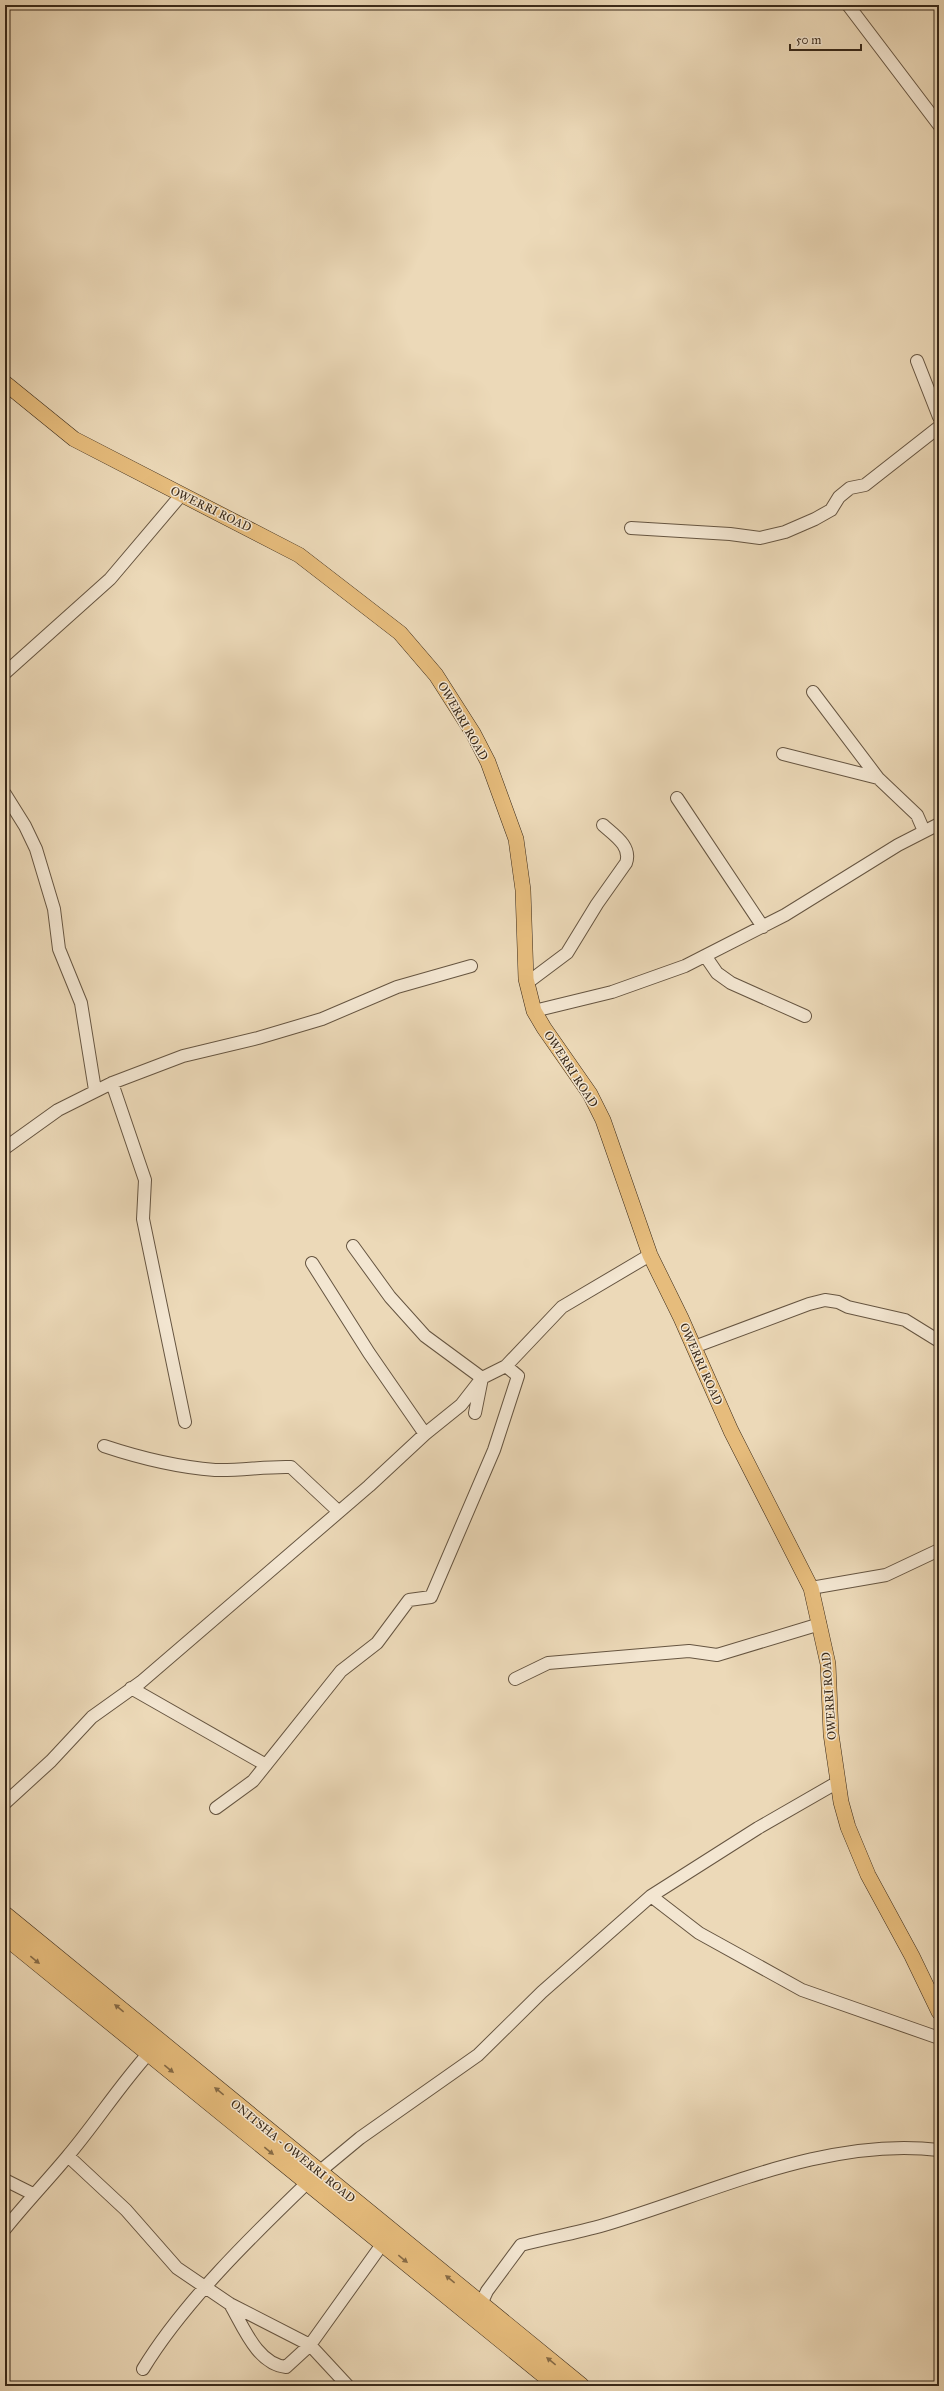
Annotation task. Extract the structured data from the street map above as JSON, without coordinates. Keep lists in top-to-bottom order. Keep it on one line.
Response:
{"streets":{"highway":["ONITSHA - OWERRI ROAD"],"main road":["OWERRI ROAD"]},"scale_bar":"50 m"}
